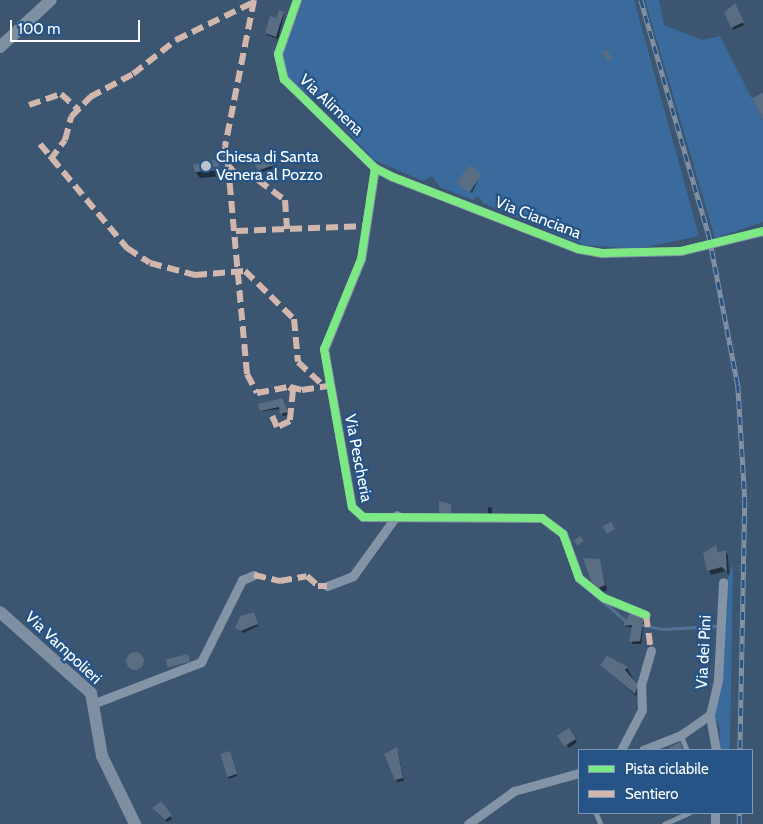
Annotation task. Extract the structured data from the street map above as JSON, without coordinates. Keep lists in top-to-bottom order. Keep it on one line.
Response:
{"streets":{"street":["Via Alimena","Via Cianciana","Via Pescheria","Via Vampolieri","Via dei Pini"]},"crossings":[["Via Alimena","Via Cianciana"],["Via Alimena","Via Pescheria"],["Via Cianciana","Via Pescheria"]],"places":["Chiesa di Santa Venera al Pozzo"],"legend":["Pista ciclabile","Sentiero"],"scale_bar":"100 m"}
